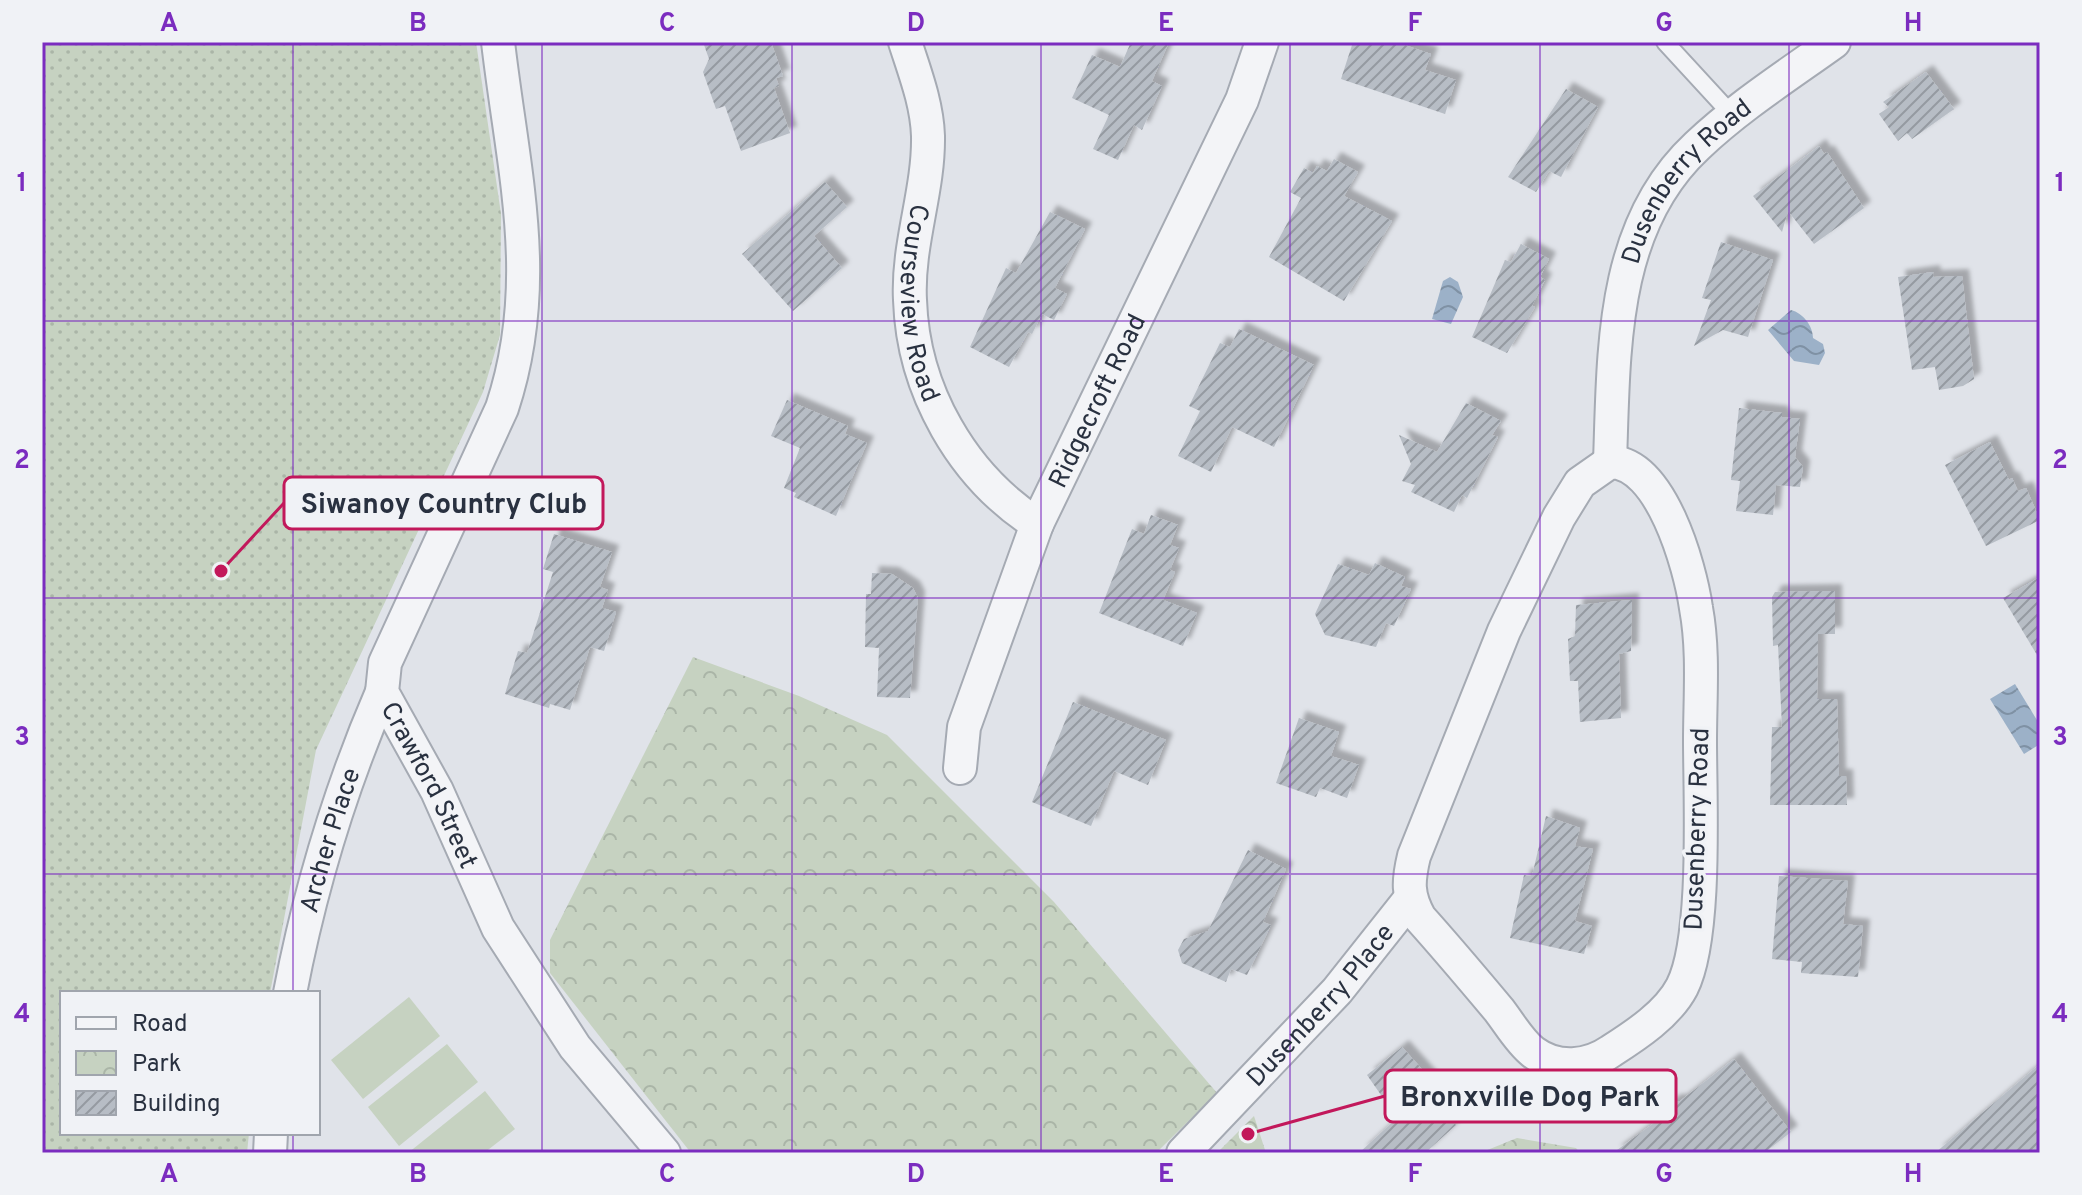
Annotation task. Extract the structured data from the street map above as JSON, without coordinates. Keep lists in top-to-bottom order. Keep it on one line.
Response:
{"streets":{"street":["Dusenberry Road","Courseview Road","Ridgecroft Road","Crawford Street","Archer Place","Dusenberry Place"]},"crossings":[["Dusenberry Road","Dusenberry Place"],["Courseview Road","Ridgecroft Road"],["Crawford Street","Archer Place"]],"places":["Siwanoy Country Club","Bronxville Dog Park"],"legend":["Road","Park","Building"],"grid":{"columns":["A","B","C","D","E","F","G","H"],"rows":["1","2","3","4"]}}
